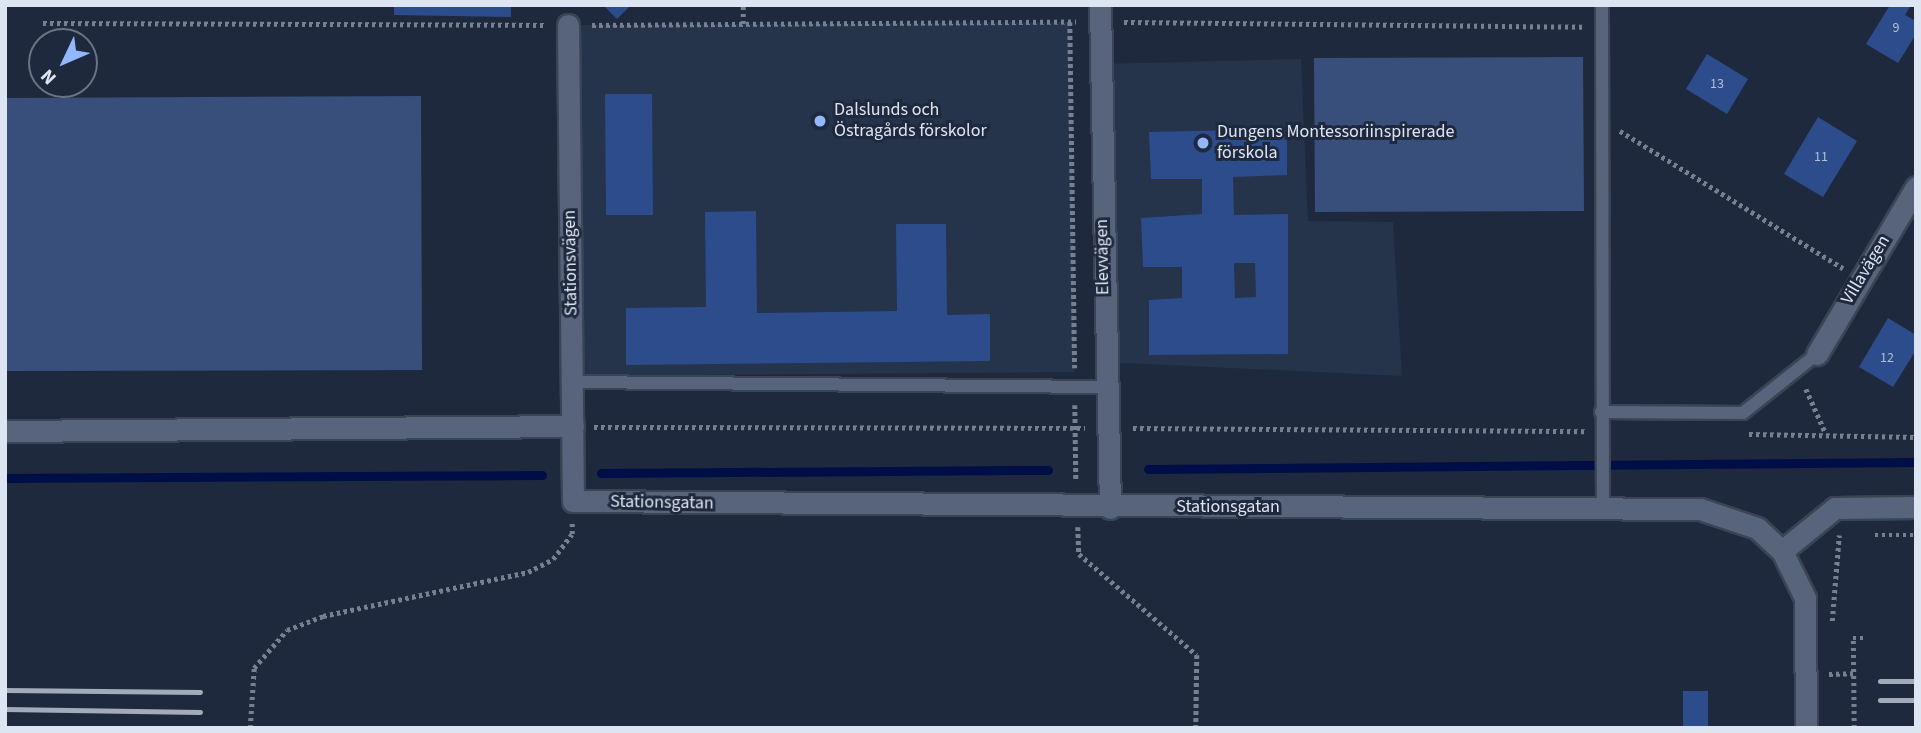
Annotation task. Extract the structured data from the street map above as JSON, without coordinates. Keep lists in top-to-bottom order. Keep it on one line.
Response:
{"streets":{"street":["Elevvägen","Stationsvägen","Villavägen","Stationsgatan"]},"crossings":[["Elevvägen","Stationsgatan"],["Stationsvägen","Stationsgatan"]],"places":["Dalslunds och Östragårds förskolor","Dungens Montessoriinspirerade förskola"],"house_numbers":["9","13","11","12"],"north":"bottom left"}
